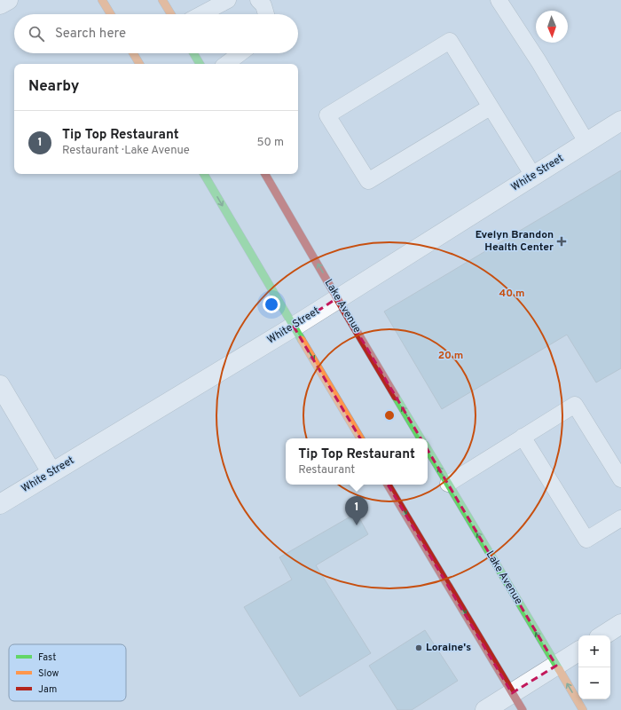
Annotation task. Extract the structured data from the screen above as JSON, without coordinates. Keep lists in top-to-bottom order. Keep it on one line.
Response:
{"streets":{"main road":["Lake Avenue"],"street":["White Street"]},"crossings":[["White Street","Lake Avenue"]],"places":{"health":["Evelyn Brandon Health Center"],"other":["Loraine's"]},"legend":["Fast","Slow","Jam"],"north":"bottom","page":{"search":"Search here","heading":"Nearby","list":[{"mark":"1","name":"Tip Top Restaurant","note":"Restaurant · Lake Avenue","value":"50 m"}],"popup":["Tip Top Restaurant","Restaurant"],"pins":"1","map_buttons":["+","−"]},"rings":["40 m","20 m"]}
